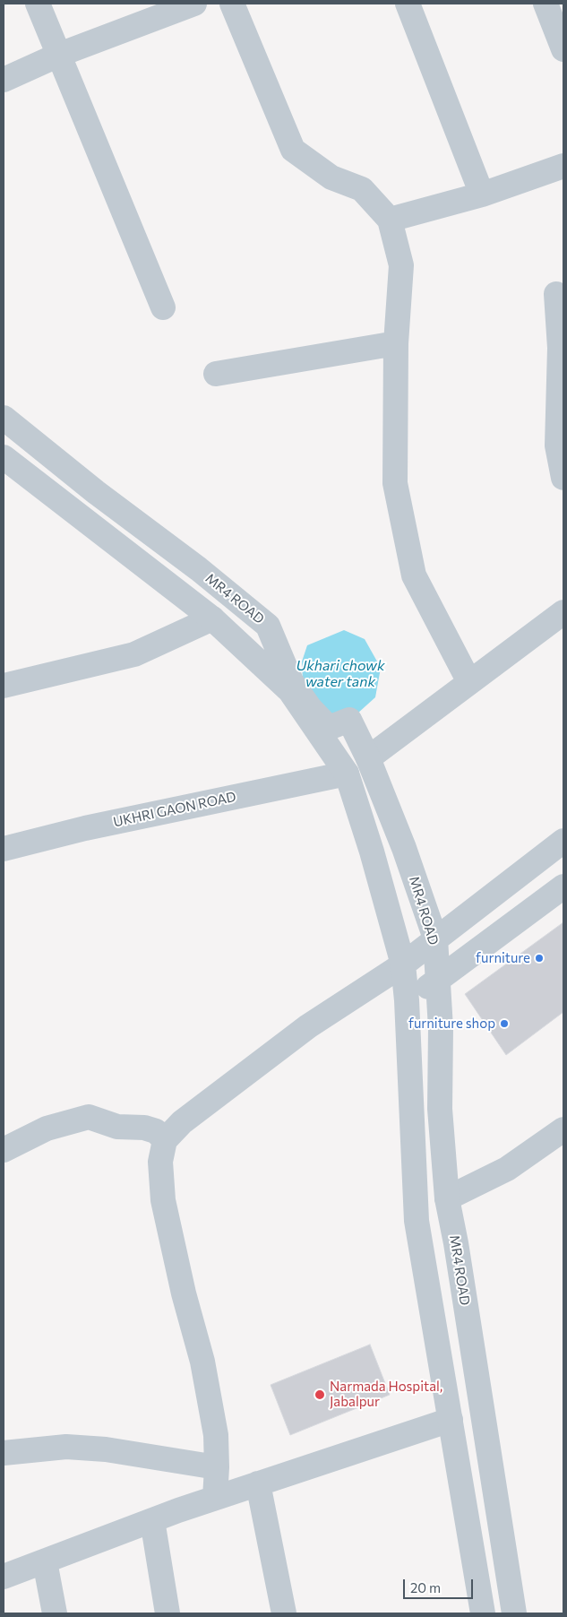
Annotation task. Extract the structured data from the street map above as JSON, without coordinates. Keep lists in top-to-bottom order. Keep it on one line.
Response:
{"streets":{"street":["MR4 ROAD","UKHRI GAON ROAD"]},"water":["Ukhari chowk water tank"],"places":["furniture","furniture shop","Narmada Hospital, Jabalpur"],"scale_bar":"20 m"}
